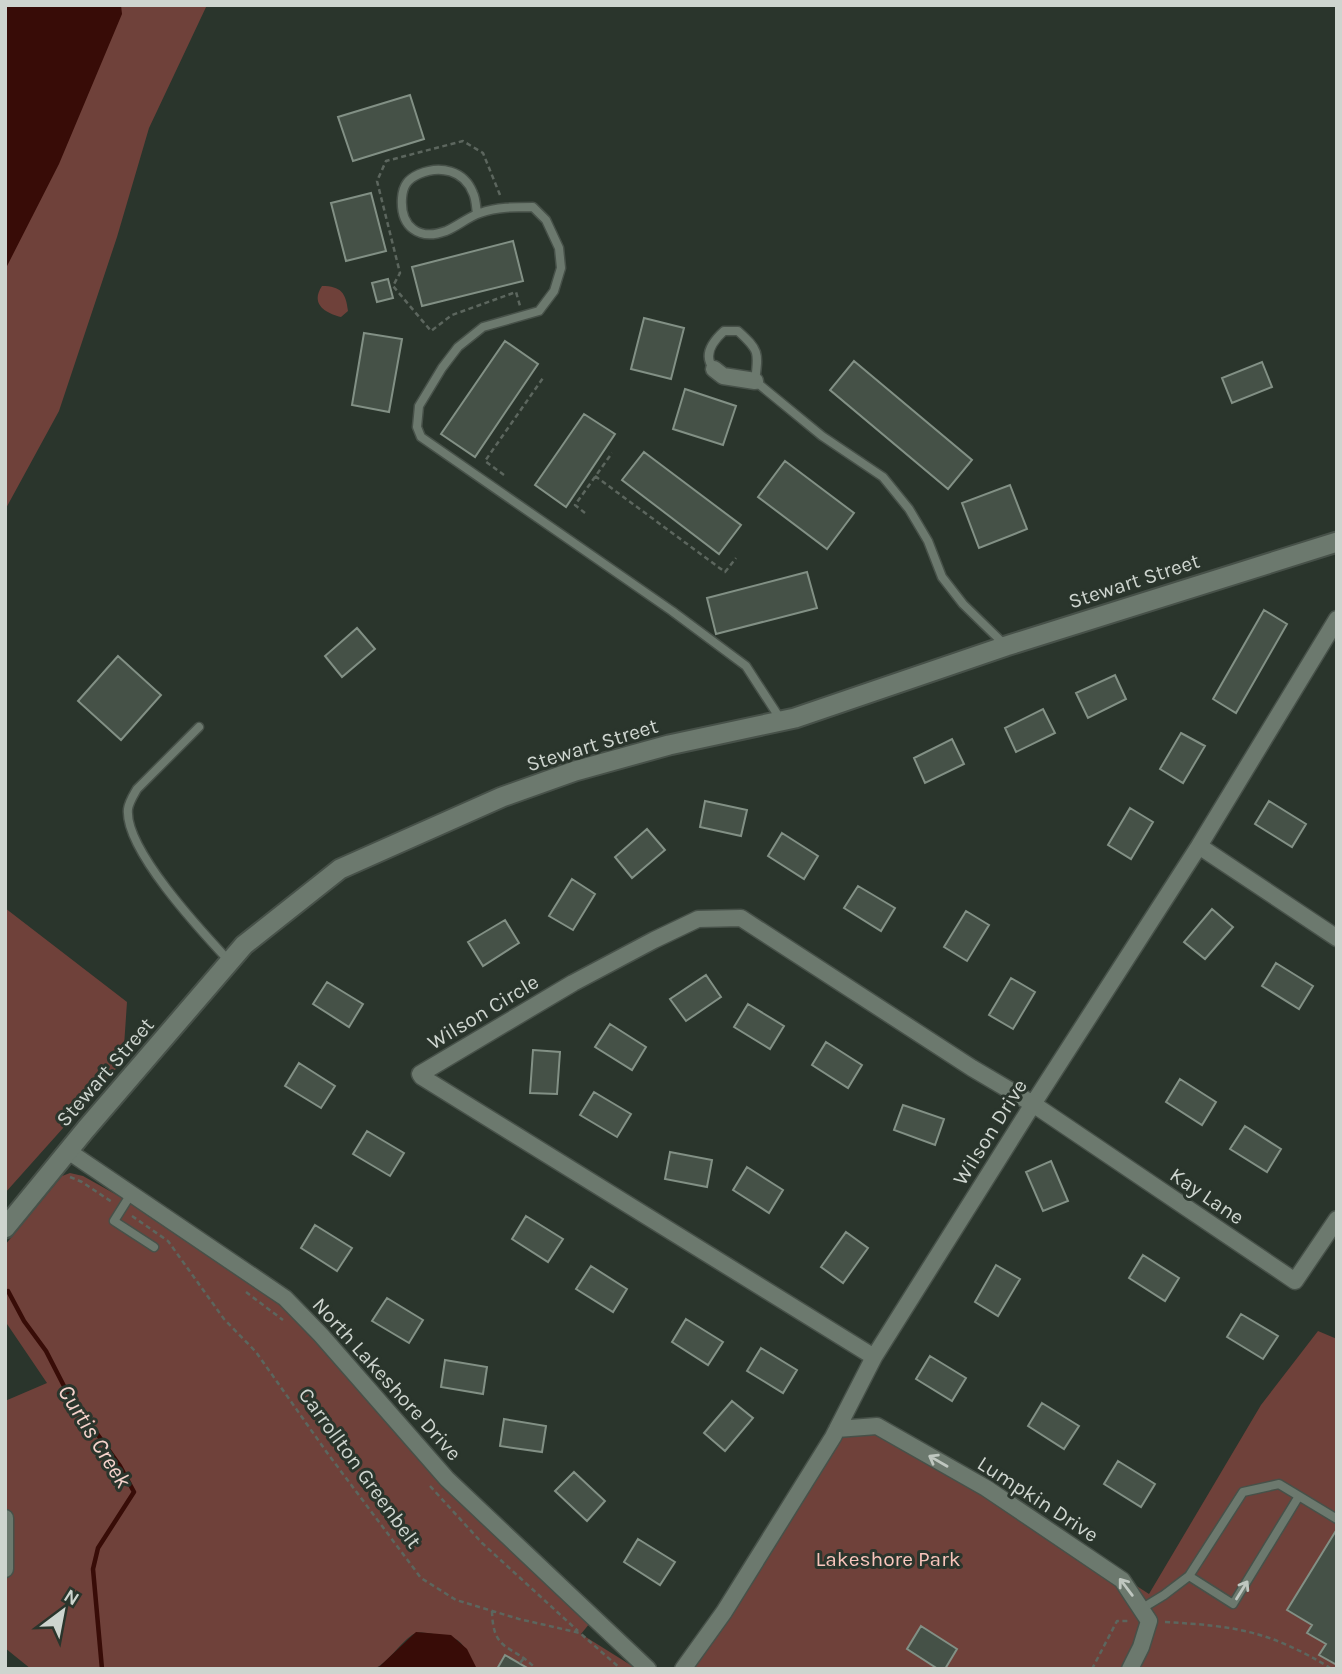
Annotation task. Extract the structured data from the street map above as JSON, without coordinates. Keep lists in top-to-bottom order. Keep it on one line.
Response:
{"streets":{"street":["Stewart Street","Wilson Circle","Wilson Drive","Kay Lane","North Lakeshore Drive","Lumpkin Drive"],"path":["Carrollton Greenbelt"]},"crossings":[["Stewart Street","North Lakeshore Drive"],["Wilson Circle","Wilson Drive"],["Wilson Circle","Kay Lane"],["Wilson Drive","Kay Lane"],["Wilson Drive","Lumpkin Drive"]],"one_way":["Lumpkin Drive"],"water":["Curtis Creek"],"parks":["Lakeshore Park"],"north":"top right"}
